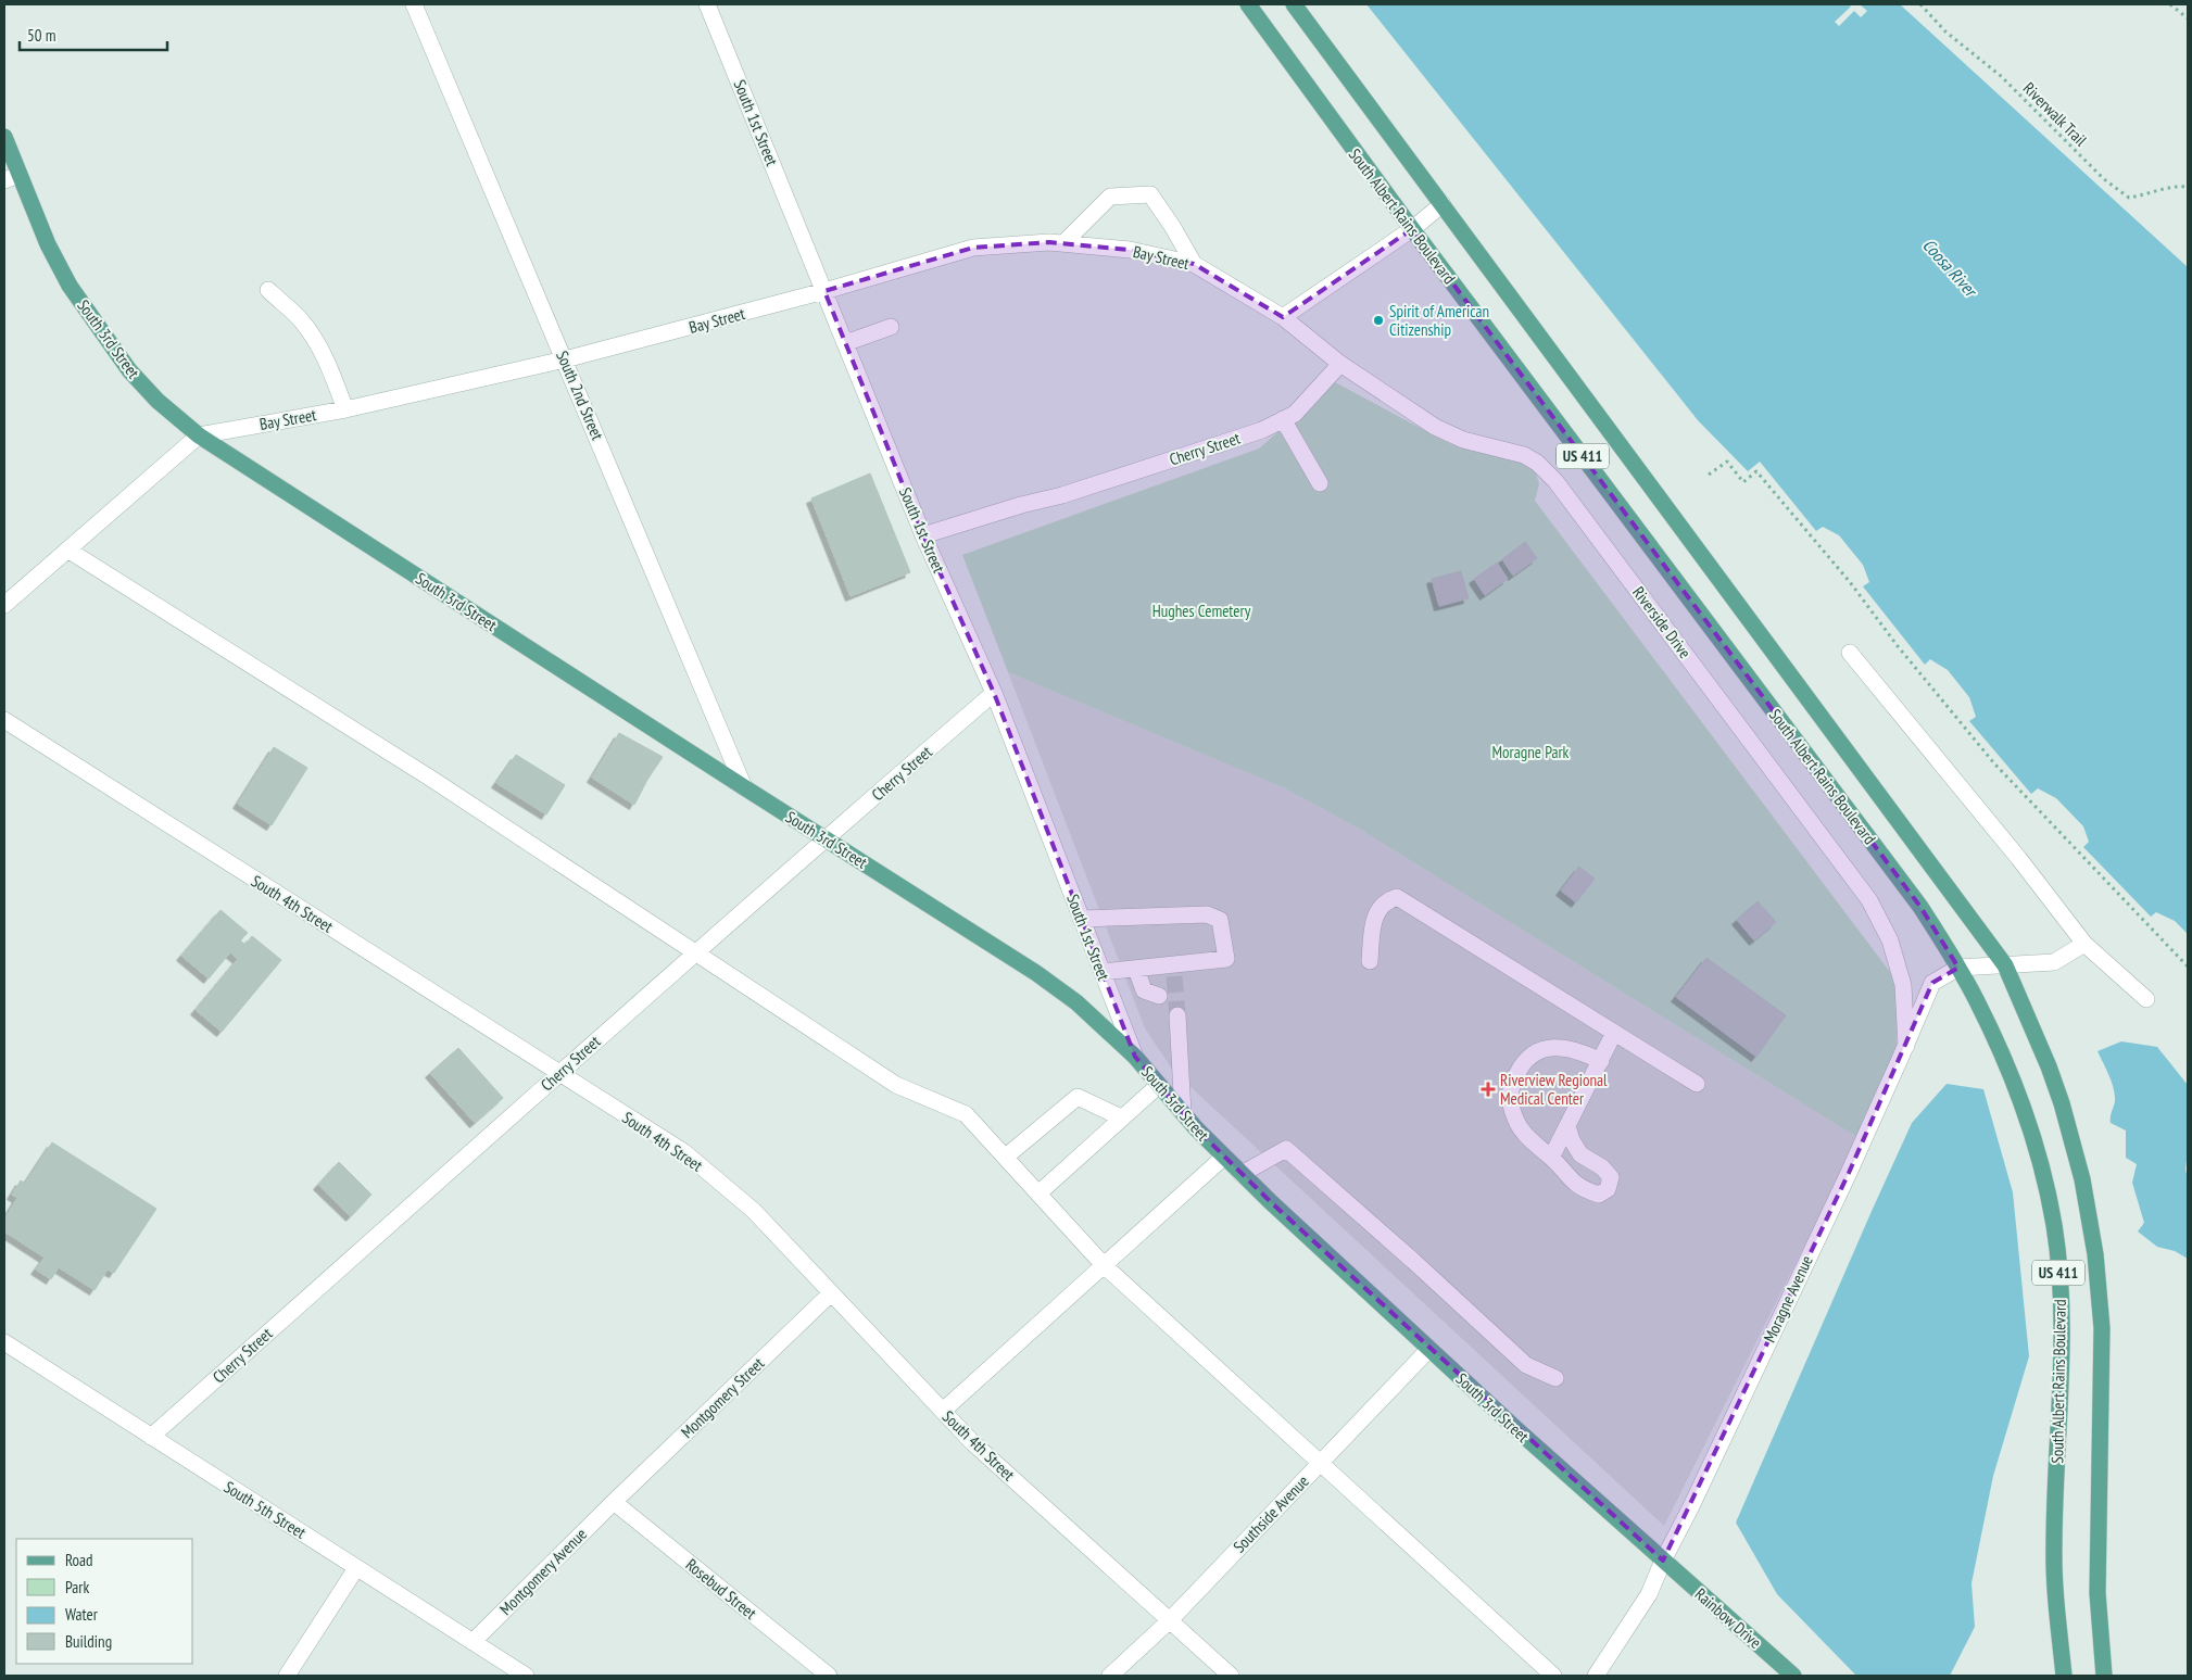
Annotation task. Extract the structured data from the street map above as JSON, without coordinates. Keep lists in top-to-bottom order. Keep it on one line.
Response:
{"streets":{"main road":["South Albert Rains Boulevard","South 3rd Street","US 411","Rainbow Drive"],"street":["South 1st Street","Bay Street","South 2nd Street","Cherry Street","Riverside Drive","South 4th Street","Moragne Avenue","Montgomery Street","South 5th Street","Southside Avenue","Montgomery Avenue","Rosebud Street"],"path":["Riverwalk Trail"]},"crossings":[["South 1st Street","Bay Street"],["South 1st Street","South 3rd Street"],["South 1st Street","Cherry Street"],["South Albert Rains Boulevard","Moragne Avenue"],["Bay Street","South 3rd Street"],["Bay Street","South 2nd Street"],["Bay Street","Riverside Drive"],["South 3rd Street","South 2nd Street"],["South 3rd Street","Cherry Street"],["South 3rd Street","Moragne Avenue"],["South 3rd Street","Southside Avenue"],["South 3rd Street","Rainbow Drive"],["Cherry Street","Riverside Drive"],["Cherry Street","South 4th Street"],["Cherry Street","South 5th Street"],["US 411","Moragne Avenue"],["Riverside Drive","Moragne Avenue"],["South 4th Street","Montgomery Street"],["South 4th Street","Southside Avenue"],["Moragne Avenue","Rainbow Drive"],["Montgomery Street","Montgomery Avenue"],["Montgomery Street","Rosebud Street"],["South 5th Street","Montgomery Avenue"],["Montgomery Avenue","Rosebud Street"]],"water":["Coosa River"],"parks":["Hughes Cemetery","Moragne Park"],"places":{"other":["Spirit of American Citizenship"],"health":["Riverview Regional Medical Center"]},"legend":["Road","Park","Water","Building"],"scale_bar":"50 m"}
